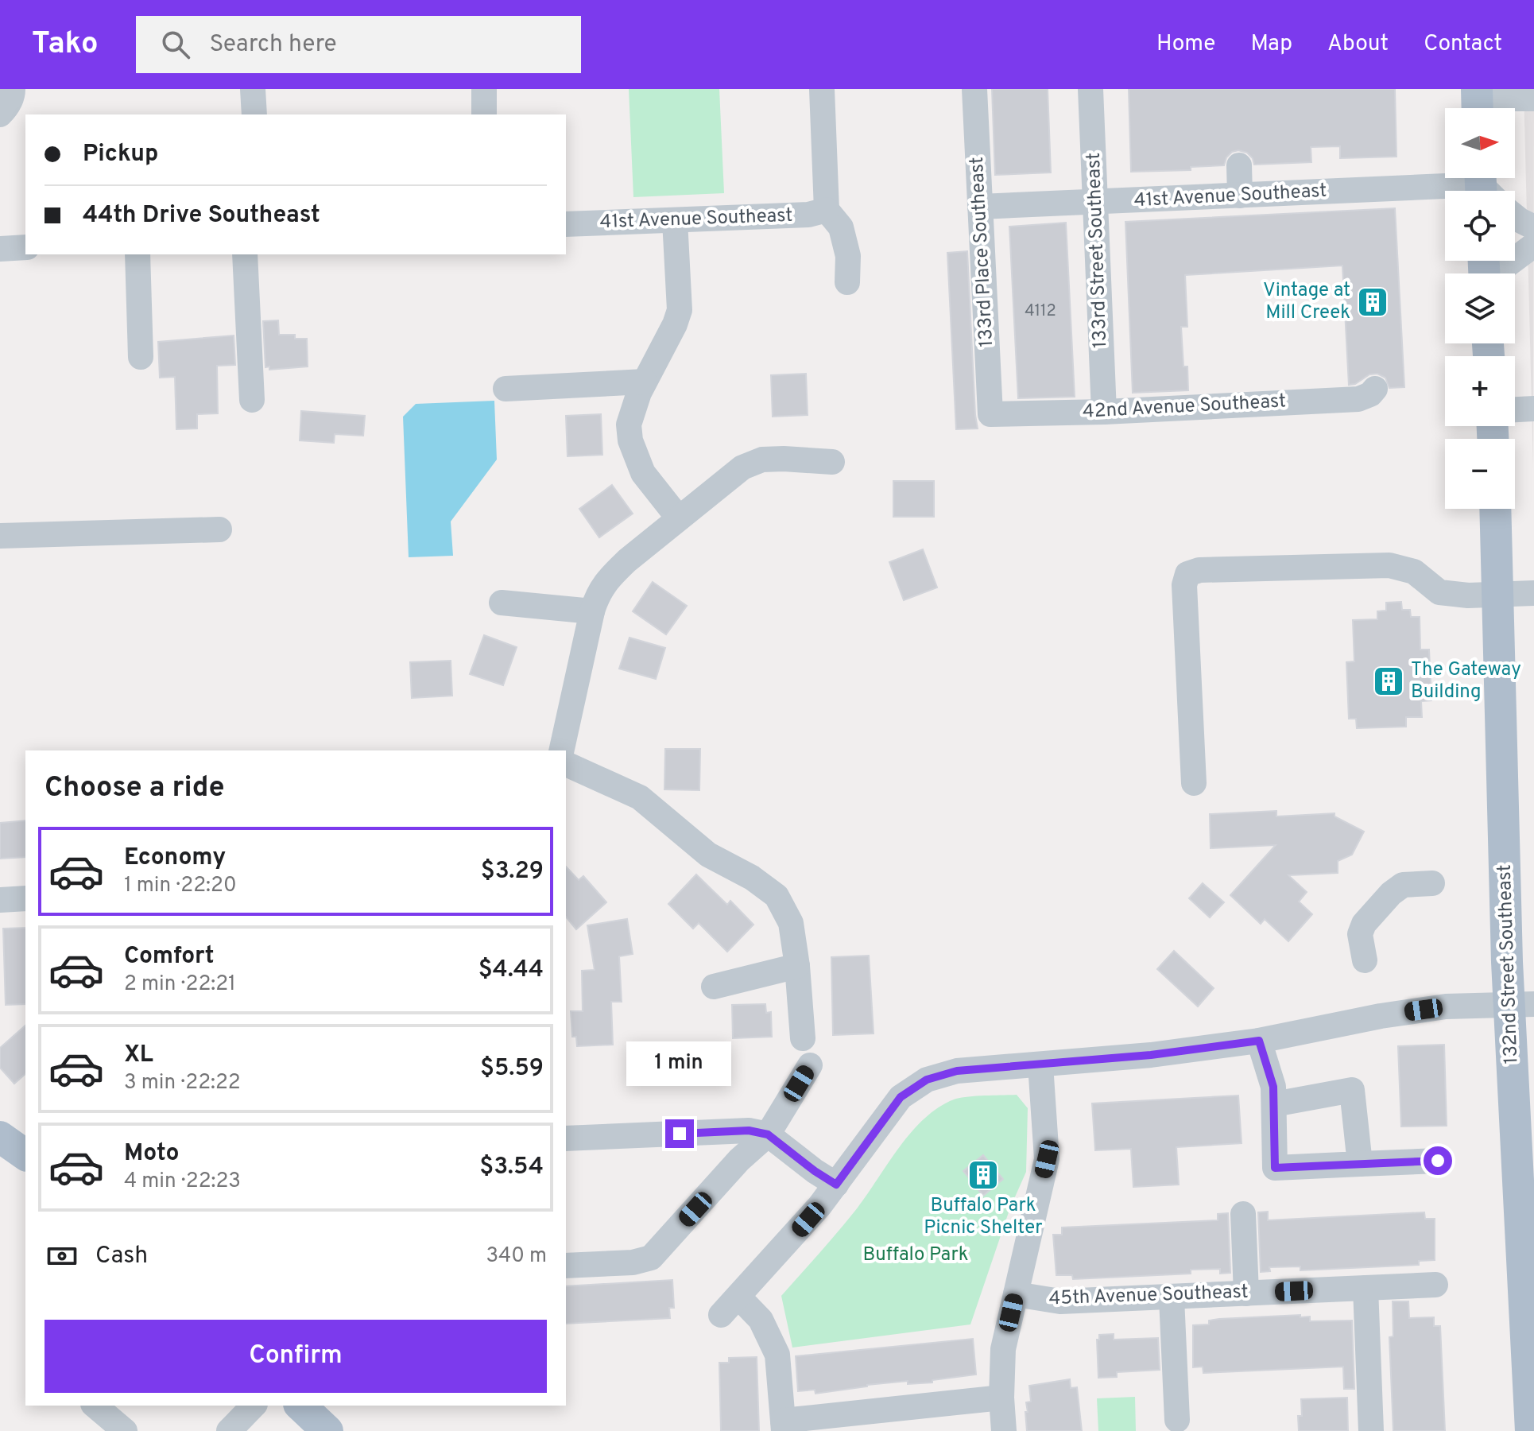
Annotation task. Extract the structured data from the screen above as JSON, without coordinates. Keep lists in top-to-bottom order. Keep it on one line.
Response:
{"streets":{"main road":["132nd Street Southeast"],"street":["41st Avenue Southeast","133rd Street Southeast","133rd Place Southeast","42nd Avenue Southeast","45th Avenue Southeast"]},"crossings":[["41st Avenue Southeast","133rd Street Southeast"],["41st Avenue Southeast","133rd Place Southeast"],["133rd Street Southeast","42nd Avenue Southeast"],["133rd Place Southeast","42nd Avenue Southeast"]],"parks":["Buffalo Park"],"places":{"building":["Vintage at Mill Creek","The Gateway Building","Buffalo Park Picnic Shelter"]},"house_numbers":["4112"],"north":"right","page":{"header":"Tako","search":"Search here","nav":["Home","Map","About","Contact"],"map_buttons":["+","−"],"banner":["Pickup","44th Drive Southeast"],"heading":"Choose a ride","list":[{"name":"Economy","note":"1 min · 22:20","value":"$3.29"},{"name":"Comfort","note":"2 min · 22:21","value":"$4.44"},{"name":"XL","note":"3 min · 22:22","value":"$5.59"},{"name":"Moto","note":"4 min · 22:23","value":"$3.54"}],"bubble":"1 min","pay":["Cash","340 m"],"buttons":"Confirm"}}
